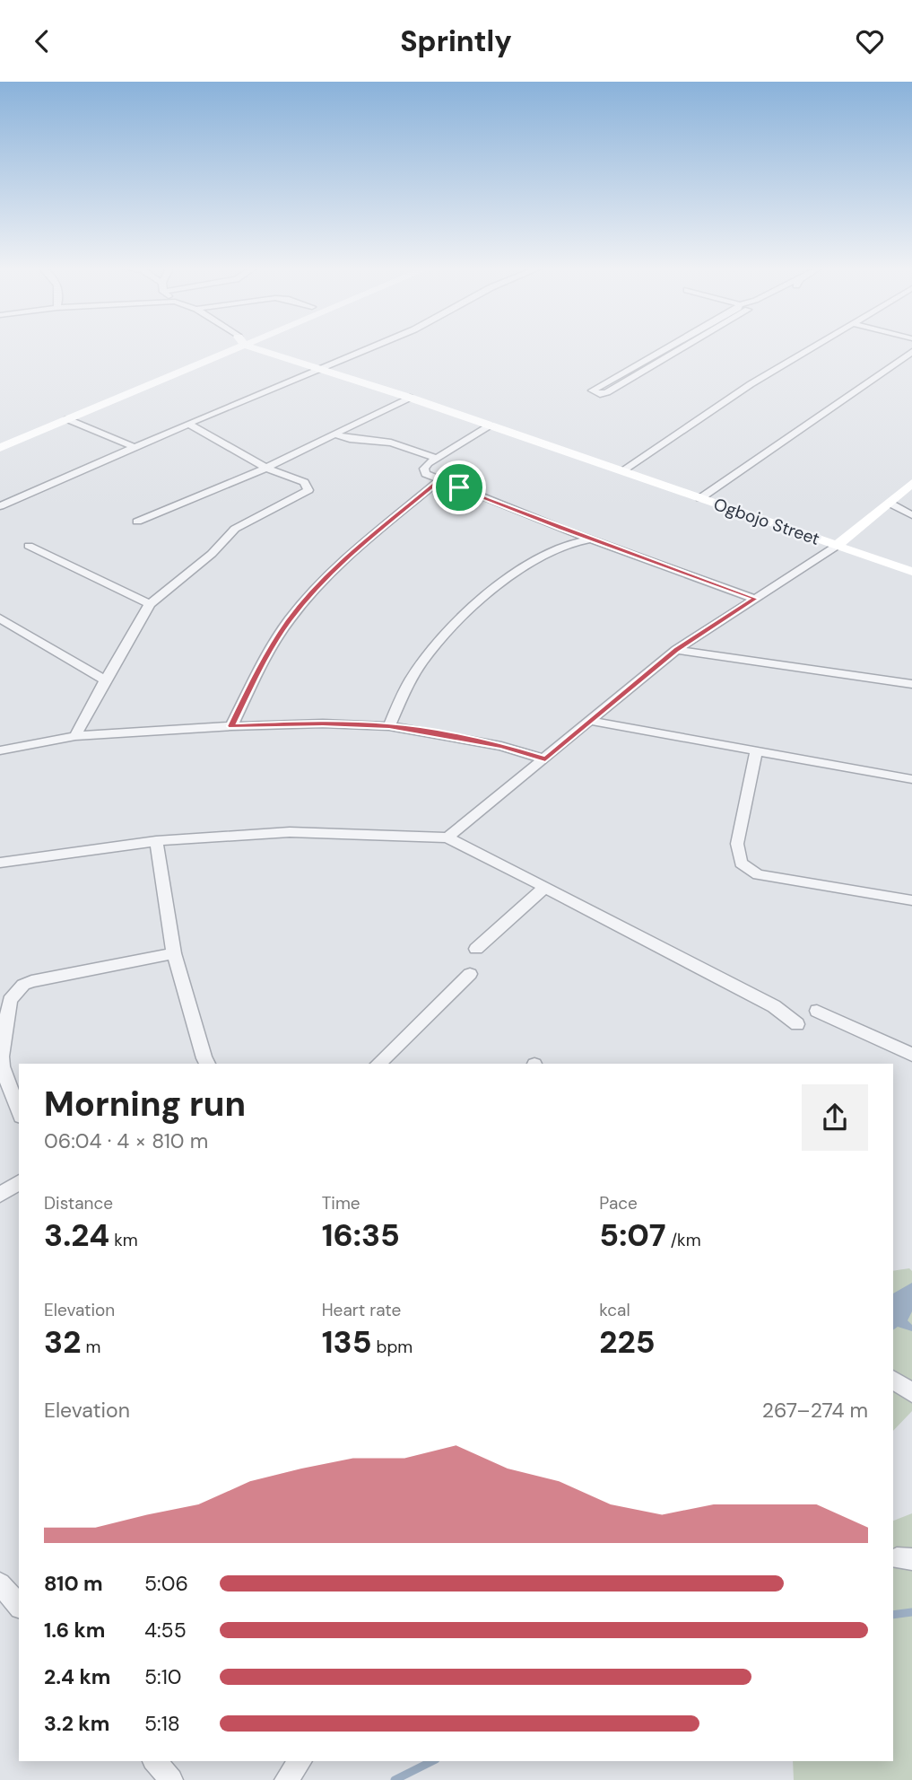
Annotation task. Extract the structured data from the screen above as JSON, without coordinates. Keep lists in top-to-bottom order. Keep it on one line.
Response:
{"streets":{"main road":["Ogbojo Street"]},"page":{"header":"Sprintly","heading":["Morning run","06:04 · 4 × 810 m"],"stats":[["Distance","3.24 km"],["Time","16:35"],["Pace","5:07 /km"],["Elevation","32 m"],["Heart rate","135 bpm"],["kcal","225"]],"chart":["Elevation","267–274 m"],"list":[{"name":"810 m","note":"5:06"},{"name":"1.6 km","note":"4:55"},{"name":"2.4 km","note":"5:10"},{"name":"3.2 km","note":"5:18"}]}}
